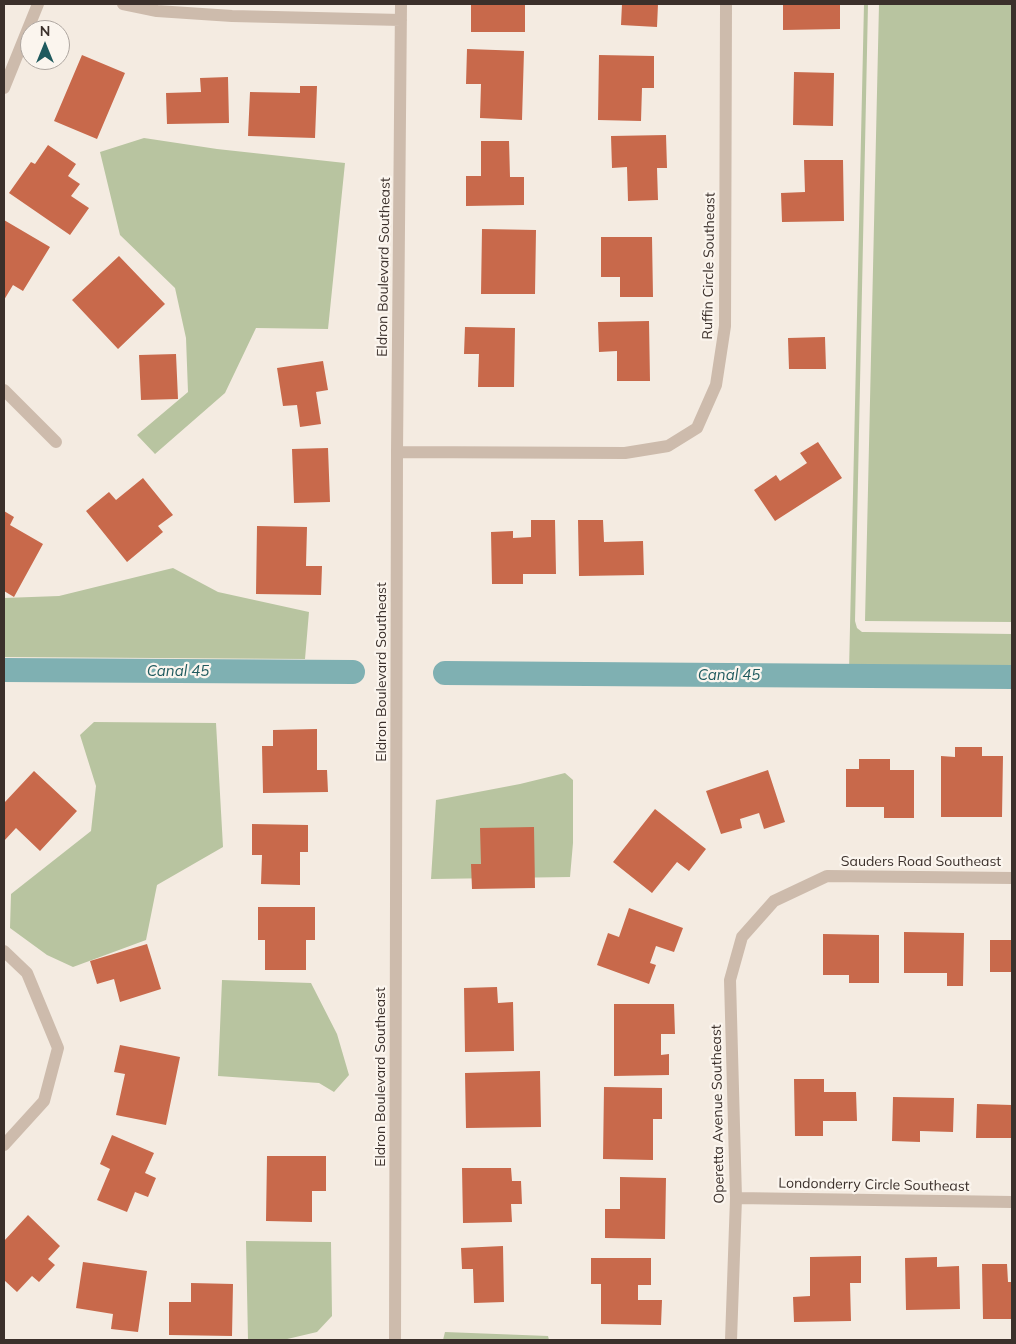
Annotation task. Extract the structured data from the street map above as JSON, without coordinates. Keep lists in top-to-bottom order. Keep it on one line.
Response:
{"streets":{"street":["Ruffin Circle Southeast","Eldron Boulevard Southeast","Sauders Road Southeast","Operetta Avenue Southeast","Londonderry Circle Southeast"]},"crossings":[["Ruffin Circle Southeast","Eldron Boulevard Southeast"],["Sauders Road Southeast","Operetta Avenue Southeast"],["Operetta Avenue Southeast","Londonderry Circle Southeast"]],"water":["Canal 45"],"north":"top"}
